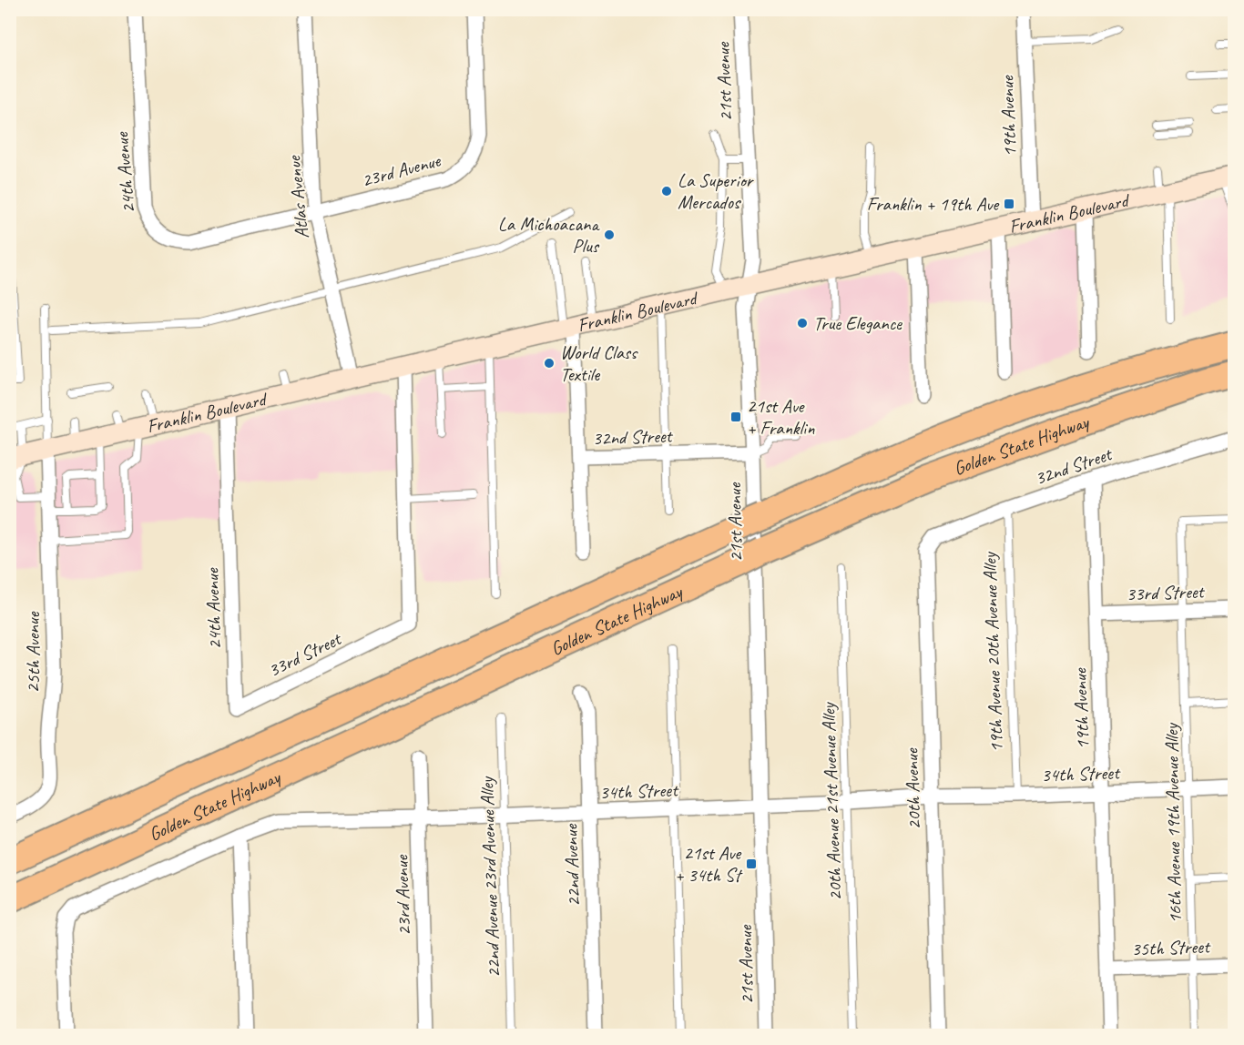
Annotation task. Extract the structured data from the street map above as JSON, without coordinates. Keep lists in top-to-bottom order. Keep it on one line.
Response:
{"streets":{"highway":["Golden State Highway"],"main road":["Franklin Boulevard"],"street":["21st Avenue","19th Avenue","23rd Avenue","24th Avenue","Atlas Avenue","32nd Street","33rd Street","25th Avenue","34th Street","20th Avenue","22nd Avenue","35th Street"],"lane":["19th Avenue 20th Avenue Alley","20th Avenue 21st Avenue Alley","16th Avenue 19th Avenue Alley","22nd Avenue 23rd Avenue Alley"]},"crossings":[["21st Avenue","Franklin Boulevard"],["21st Avenue","32nd Street"],["21st Avenue","34th Street"],["19th Avenue","Franklin Boulevard"],["19th Avenue","32nd Street"],["19th Avenue","33rd Street"],["19th Avenue","34th Street"],["19th Avenue","35th Street"],["23rd Avenue","24th Avenue"],["23rd Avenue","Atlas Avenue"],["23rd Avenue","34th Street"],["24th Avenue","Atlas Avenue"],["24th Avenue","Franklin Boulevard"],["24th Avenue","33rd Street"],["Atlas Avenue","Franklin Boulevard"],["Franklin Boulevard","25th Avenue"],["32nd Street","19th Avenue 20th Avenue Alley"],["32nd Street","20th Avenue"],["33rd Street","16th Avenue 19th Avenue Alley"],["19th Avenue 20th Avenue Alley","34th Street"],["34th Street","20th Avenue"],["34th Street","20th Avenue 21st Avenue Alley"],["34th Street","16th Avenue 19th Avenue Alley"],["34th Street","22nd Avenue"],["34th Street","22nd Avenue 23rd Avenue Alley"],["16th Avenue 19th Avenue Alley","35th Street"]],"places":{"other":["La Superior Mercados","La Michoacana Plus","True Elegance","World Class Textile"],"transit":["Franklin + 19th Ave","21st Ave + Franklin","21st Ave + 34th St"]}}
